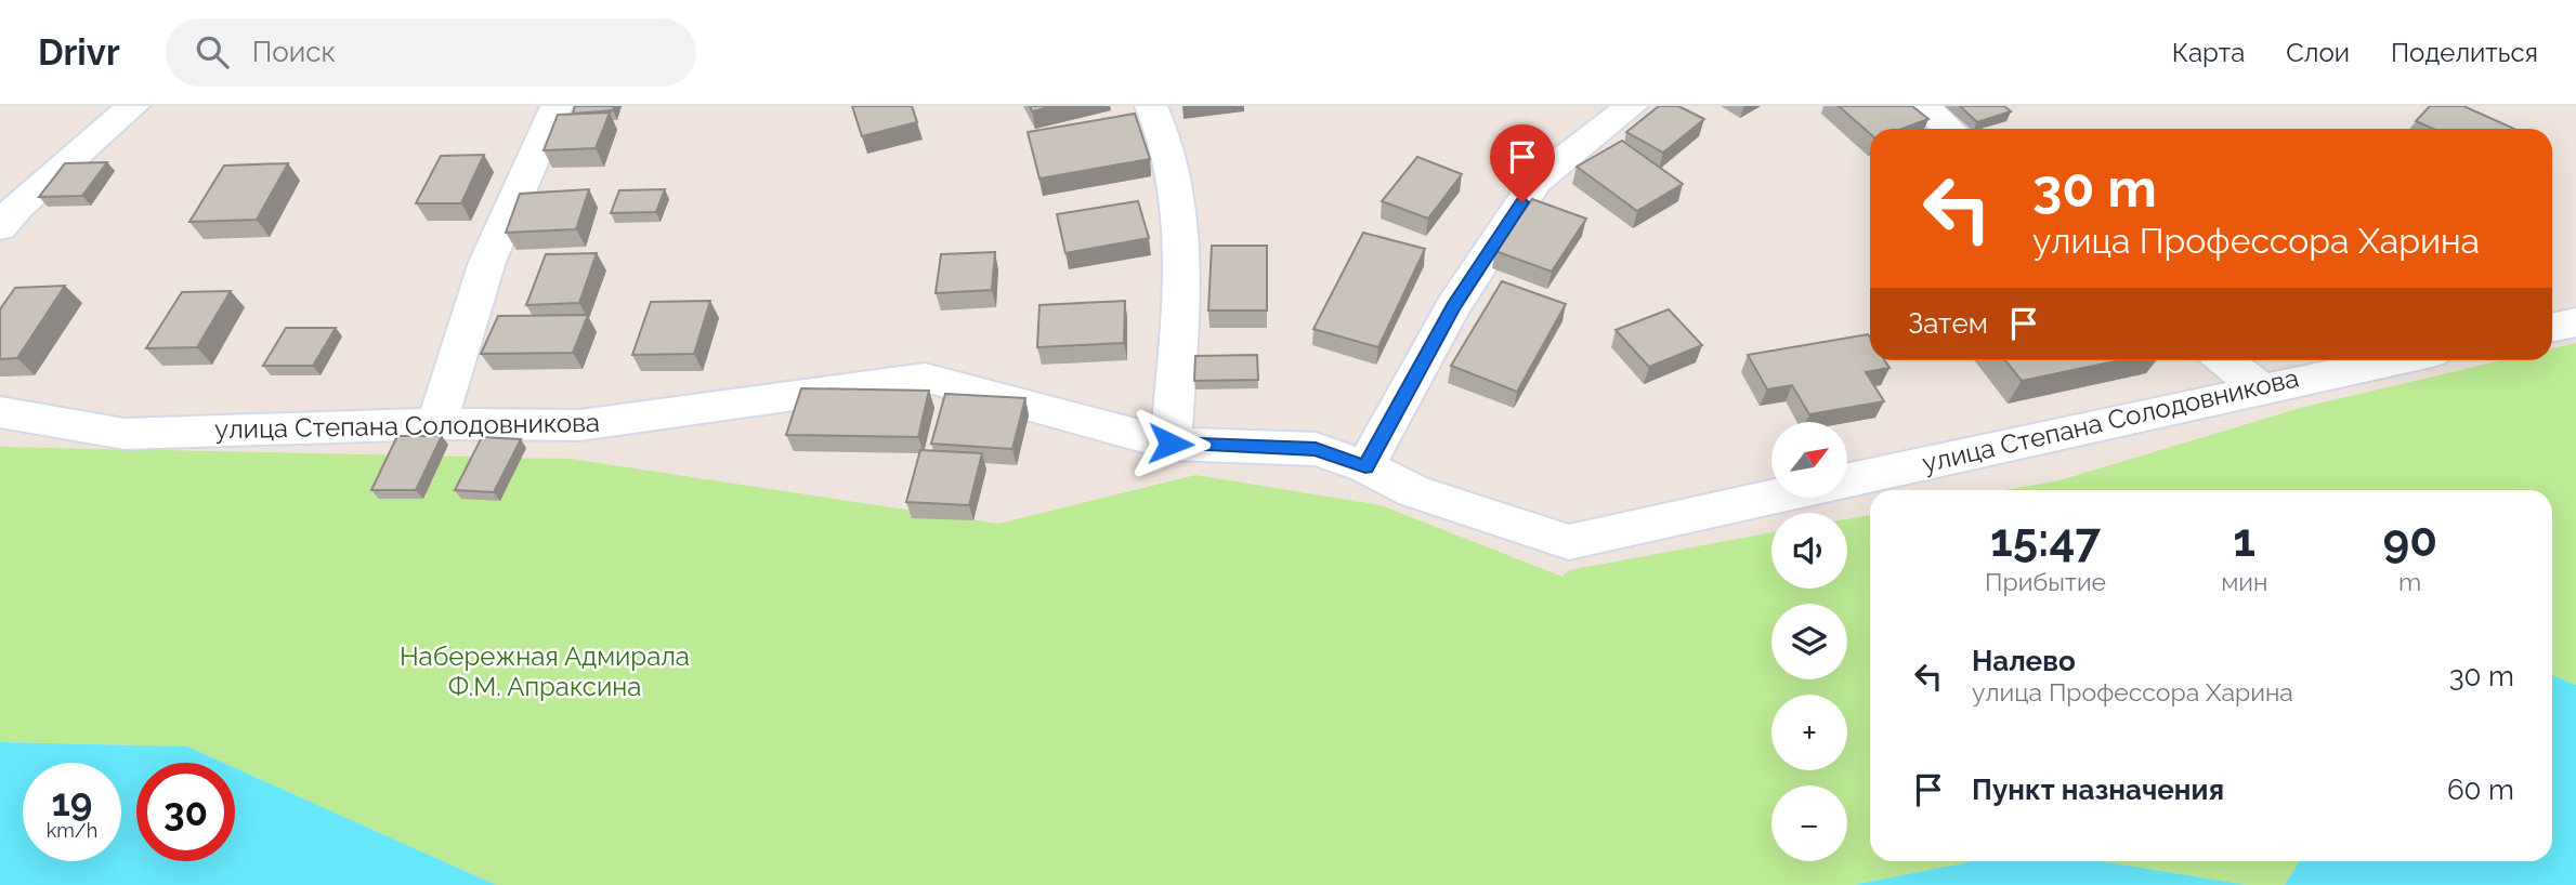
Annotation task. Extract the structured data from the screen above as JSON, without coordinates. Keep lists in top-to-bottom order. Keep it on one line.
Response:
{"streets":{"street":["улица Степана Солодовникова"]},"parks":["Набережная Адмирала Ф.М. Апраксина"],"north":"top right","page":{"header":"Drivr","search":"Поиск","nav":["Карта","Слои","Поделиться"],"turn":["30 m","улица Профессора Харина"],"then":"Затем","map_buttons":["+","−"],"eta":["15:47","Прибытие","1","мин","90","m"],"list":[{"name":"Налево","note":"улица Профессора Харина","value":"30 m"},{"name":"Пункт назначения","value":"60 m"}],"speed":"19 km/h","limit":"30"}}
